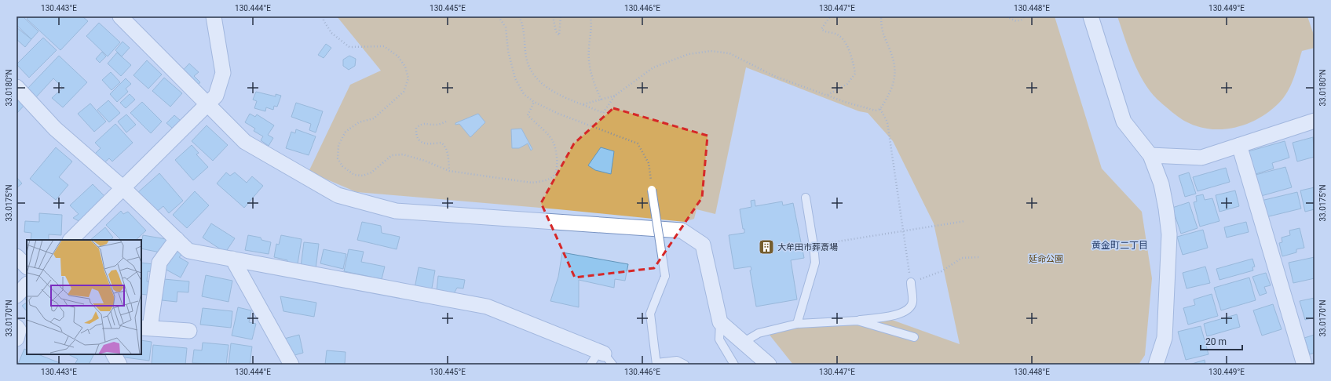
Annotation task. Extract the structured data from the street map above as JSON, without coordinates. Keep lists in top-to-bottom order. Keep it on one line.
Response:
{"districts":["黄金町二丁目"],"parks":["延命公園"],"places":{"building":["大牟田市葬斎場"]},"scale_bar":"20 m","coordinates":["130.443°E","130.444°E","130.445°E","130.446°E","130.447°E","130.448°E","130.449°E","33.0180°N","33.0175°N","33.0170°N"]}
